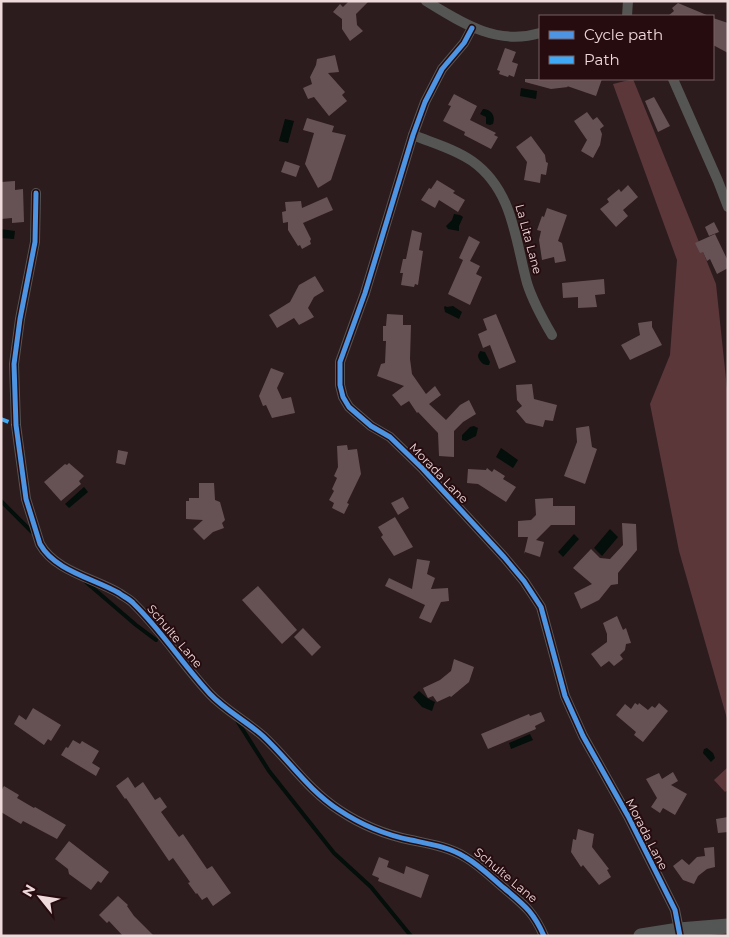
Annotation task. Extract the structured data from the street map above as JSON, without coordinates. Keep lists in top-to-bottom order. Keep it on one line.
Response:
{"streets":{"street":["La Lita Lane","Morada Lane","Schulte Lane"]},"crossings":[["La Lita Lane","Morada Lane"]],"legend":["Cycle path","Path"],"north":"top left"}
